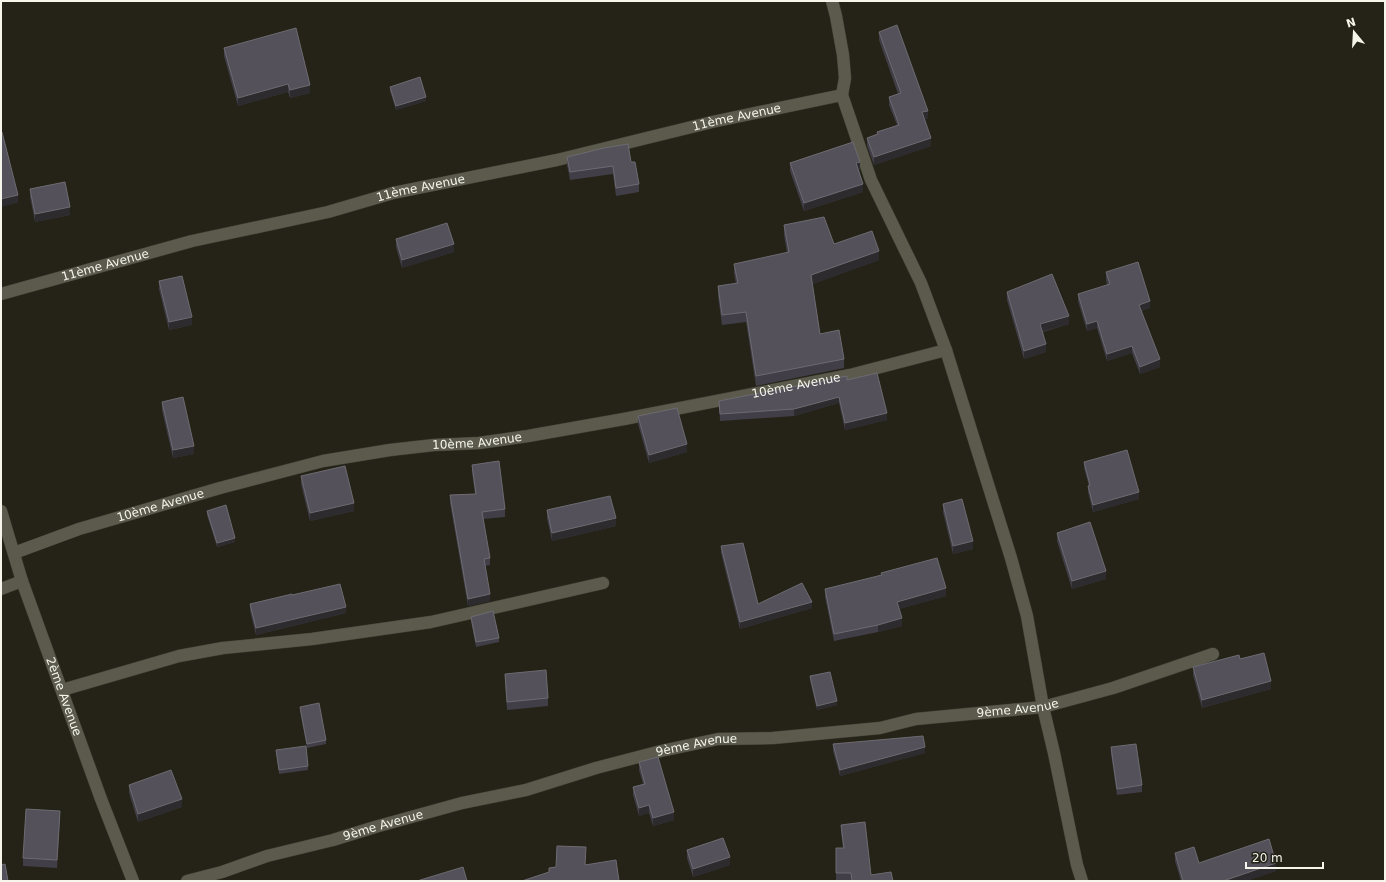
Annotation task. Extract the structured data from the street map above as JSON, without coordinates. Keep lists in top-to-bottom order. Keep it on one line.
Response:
{"streets":{"street":["11ème Avenue","10ème Avenue","2ème Avenue","9ème Avenue"]},"crossings":[["10ème Avenue","2ème Avenue"]],"scale_bar":"20 m","north":"top"}
